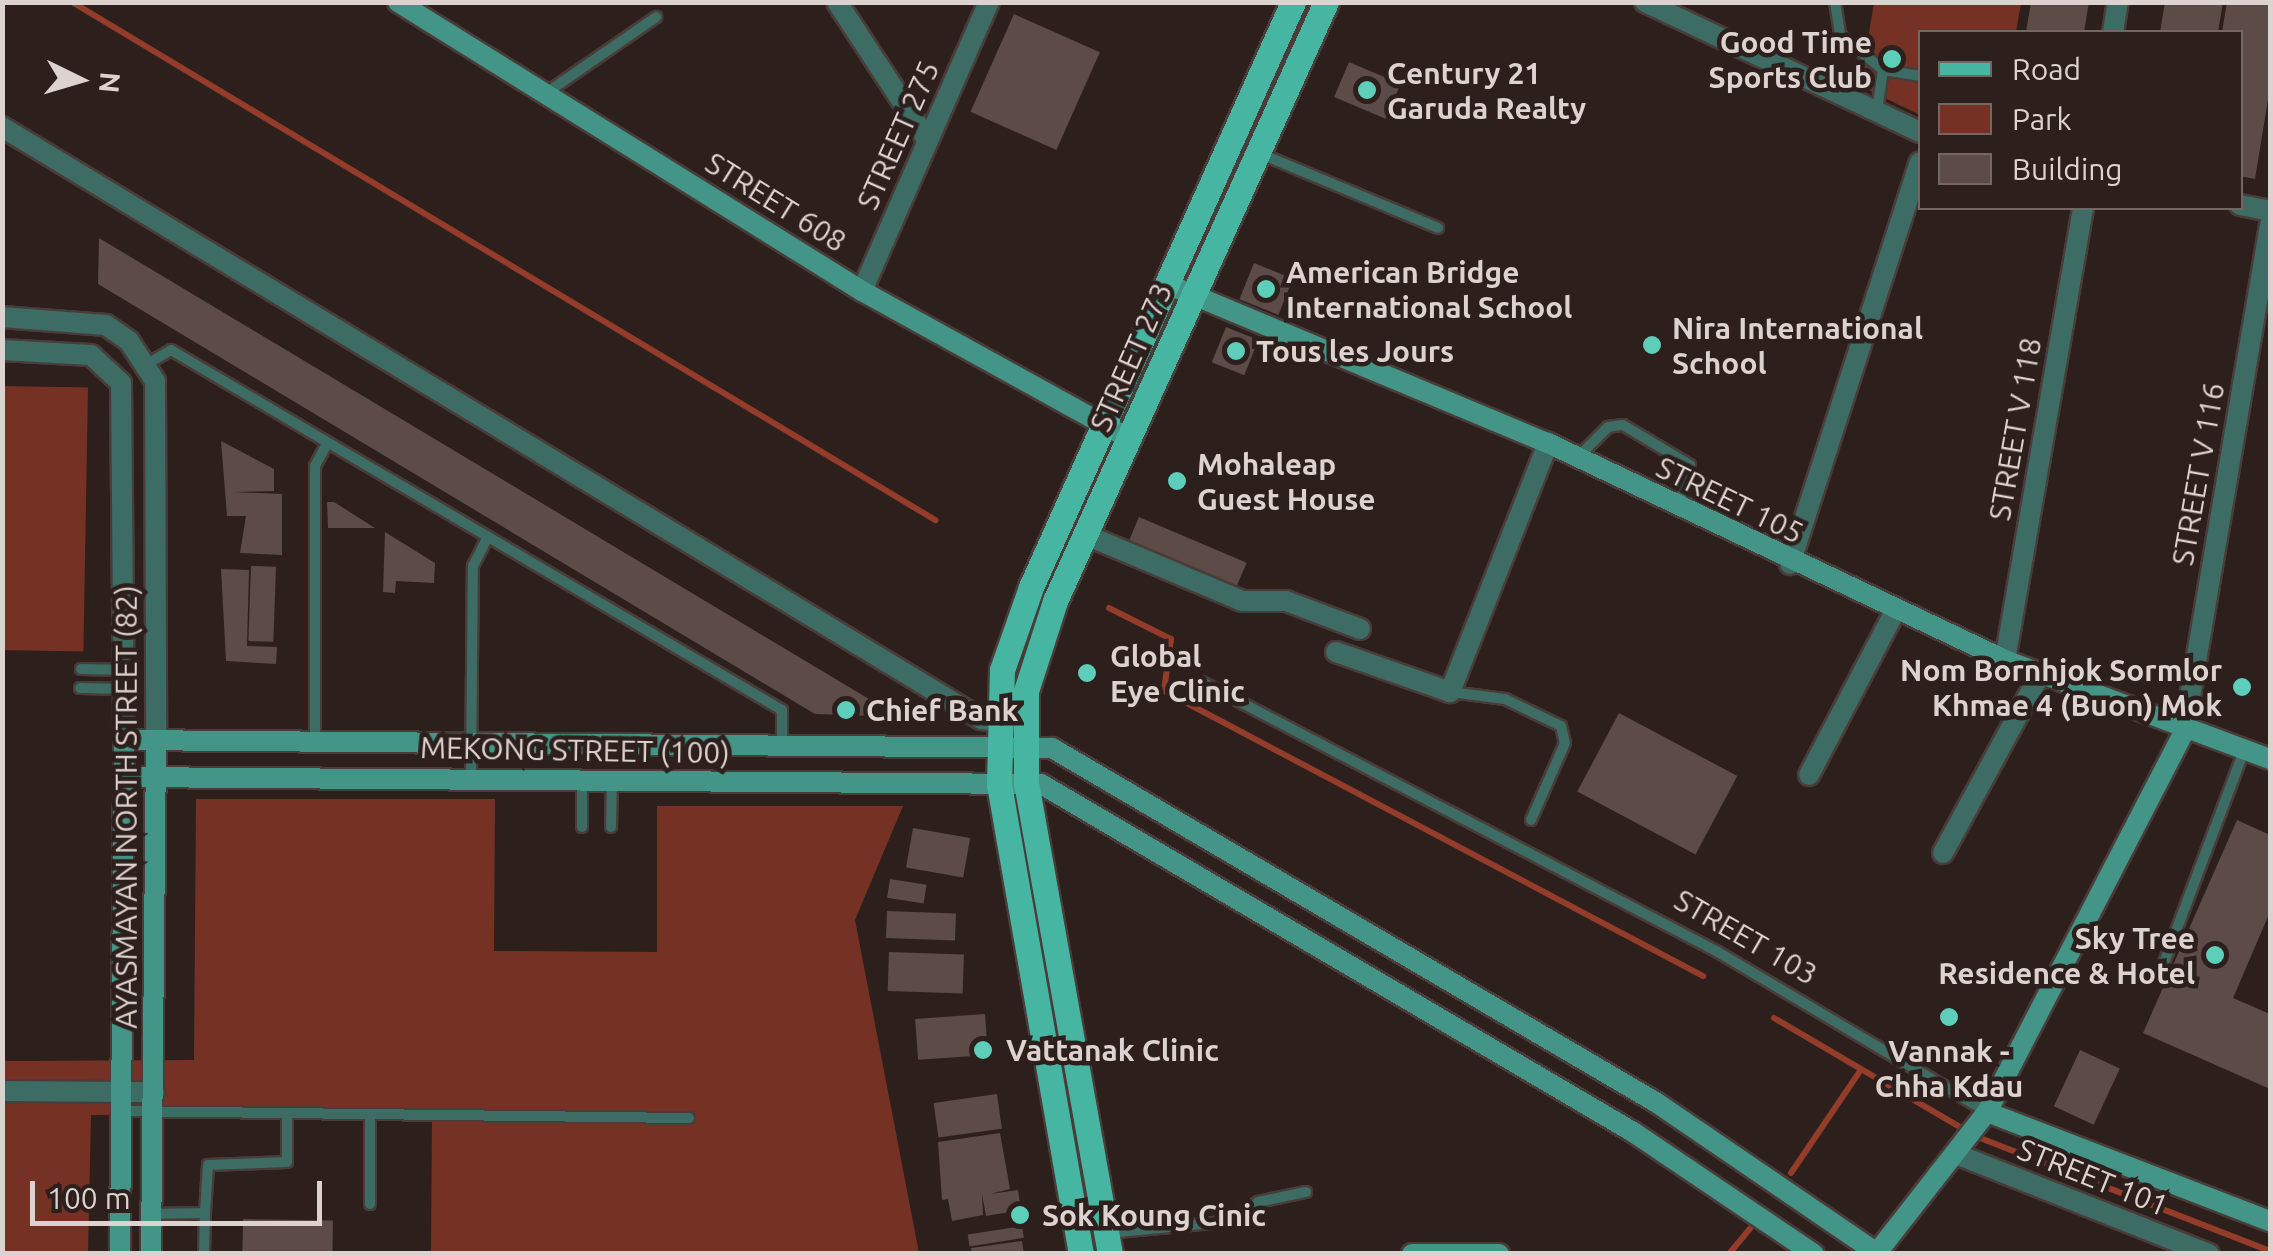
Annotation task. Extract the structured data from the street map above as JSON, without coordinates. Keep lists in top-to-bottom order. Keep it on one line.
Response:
{"streets":{"main road":["STREET 273"],"street":["STREET 275","STREET 608","STREET V 118","STREET V 116","STREET 105","MEKONG STREET (100)","AYASMAYAN NORTH STREET (82)","STREET 103","STREET 101"]},"crossings":[["STREET 275","STREET 608"],["STREET 608","STREET 273"],["STREET 273","STREET 105"],["STREET 273","MEKONG STREET (100)"],["STREET V 118","STREET 105"],["STREET V 116","STREET 105"],["MEKONG STREET (100)","AYASMAYAN NORTH STREET (82)"],["STREET 103","STREET 101"]],"places":["Good Time Sports Club","Century 21 Garuda Realty","American Bridge International School","Nira International School","Tous les Jours","Mohaleap Guest House","Global Eye Clinic","Nom Bornhjok Sormlor Khmae 4 (Buon) Mok","Chief Bank","Sky Tree Residence & Hotel","Vannak - Chha Kdau","Vattanak Clinic","Sok Koung Cinic"],"legend":["Road","Park","Building"],"scale_bar":"100 m","north":"right"}
